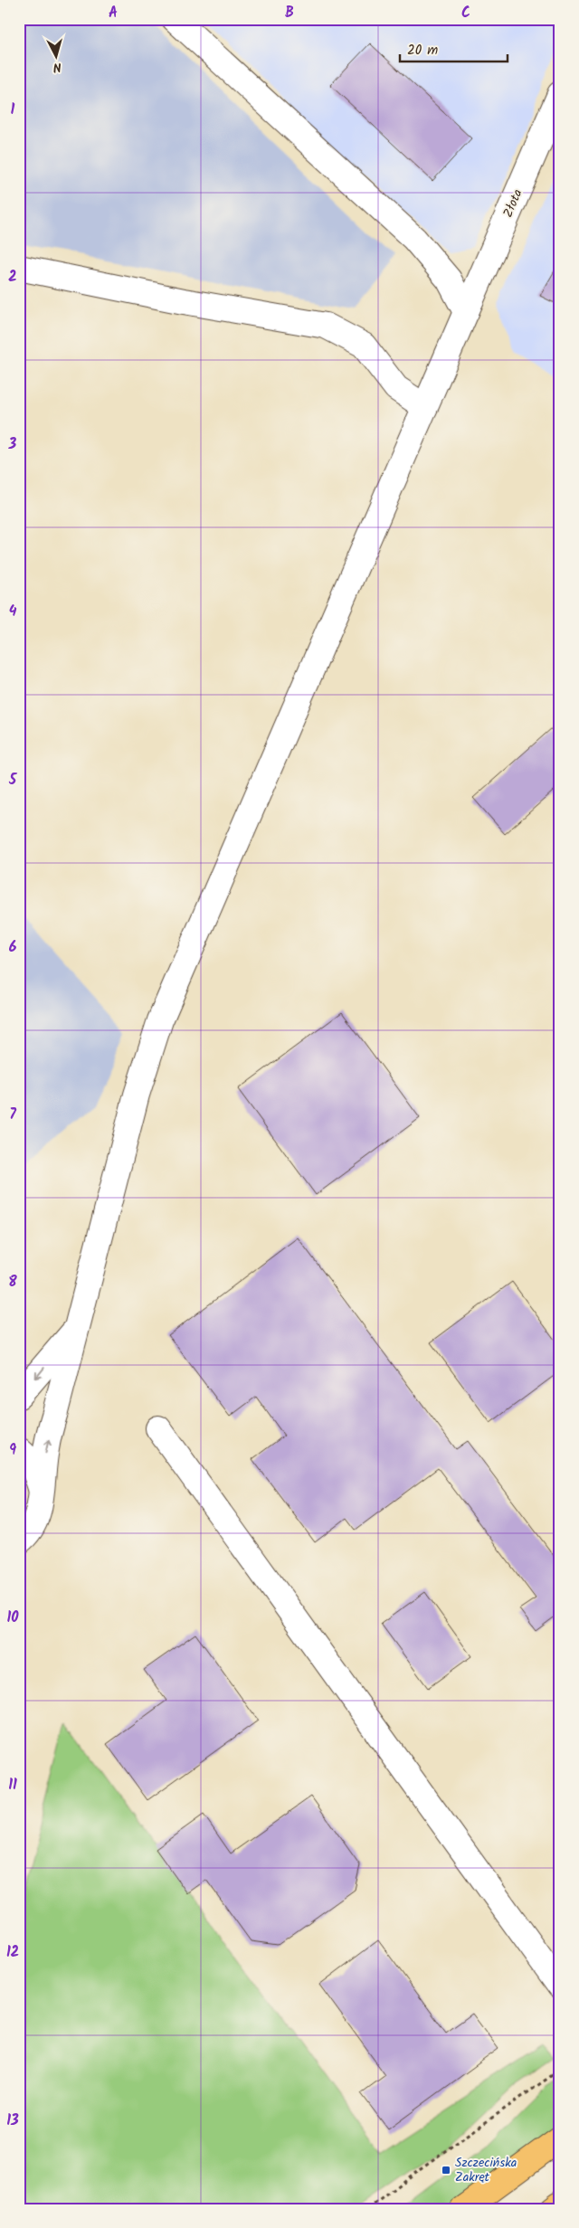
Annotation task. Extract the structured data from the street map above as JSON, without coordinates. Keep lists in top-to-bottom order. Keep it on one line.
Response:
{"streets":{"street":["Złota"]},"places":{"transit":["Szczecińska Zakręt"]},"scale_bar":"20 m","north":"bottom","grid":{"columns":["A","B","C"],"rows":["1","2","3","4","5","6","7","8","9","10","11","12","13"]}}
